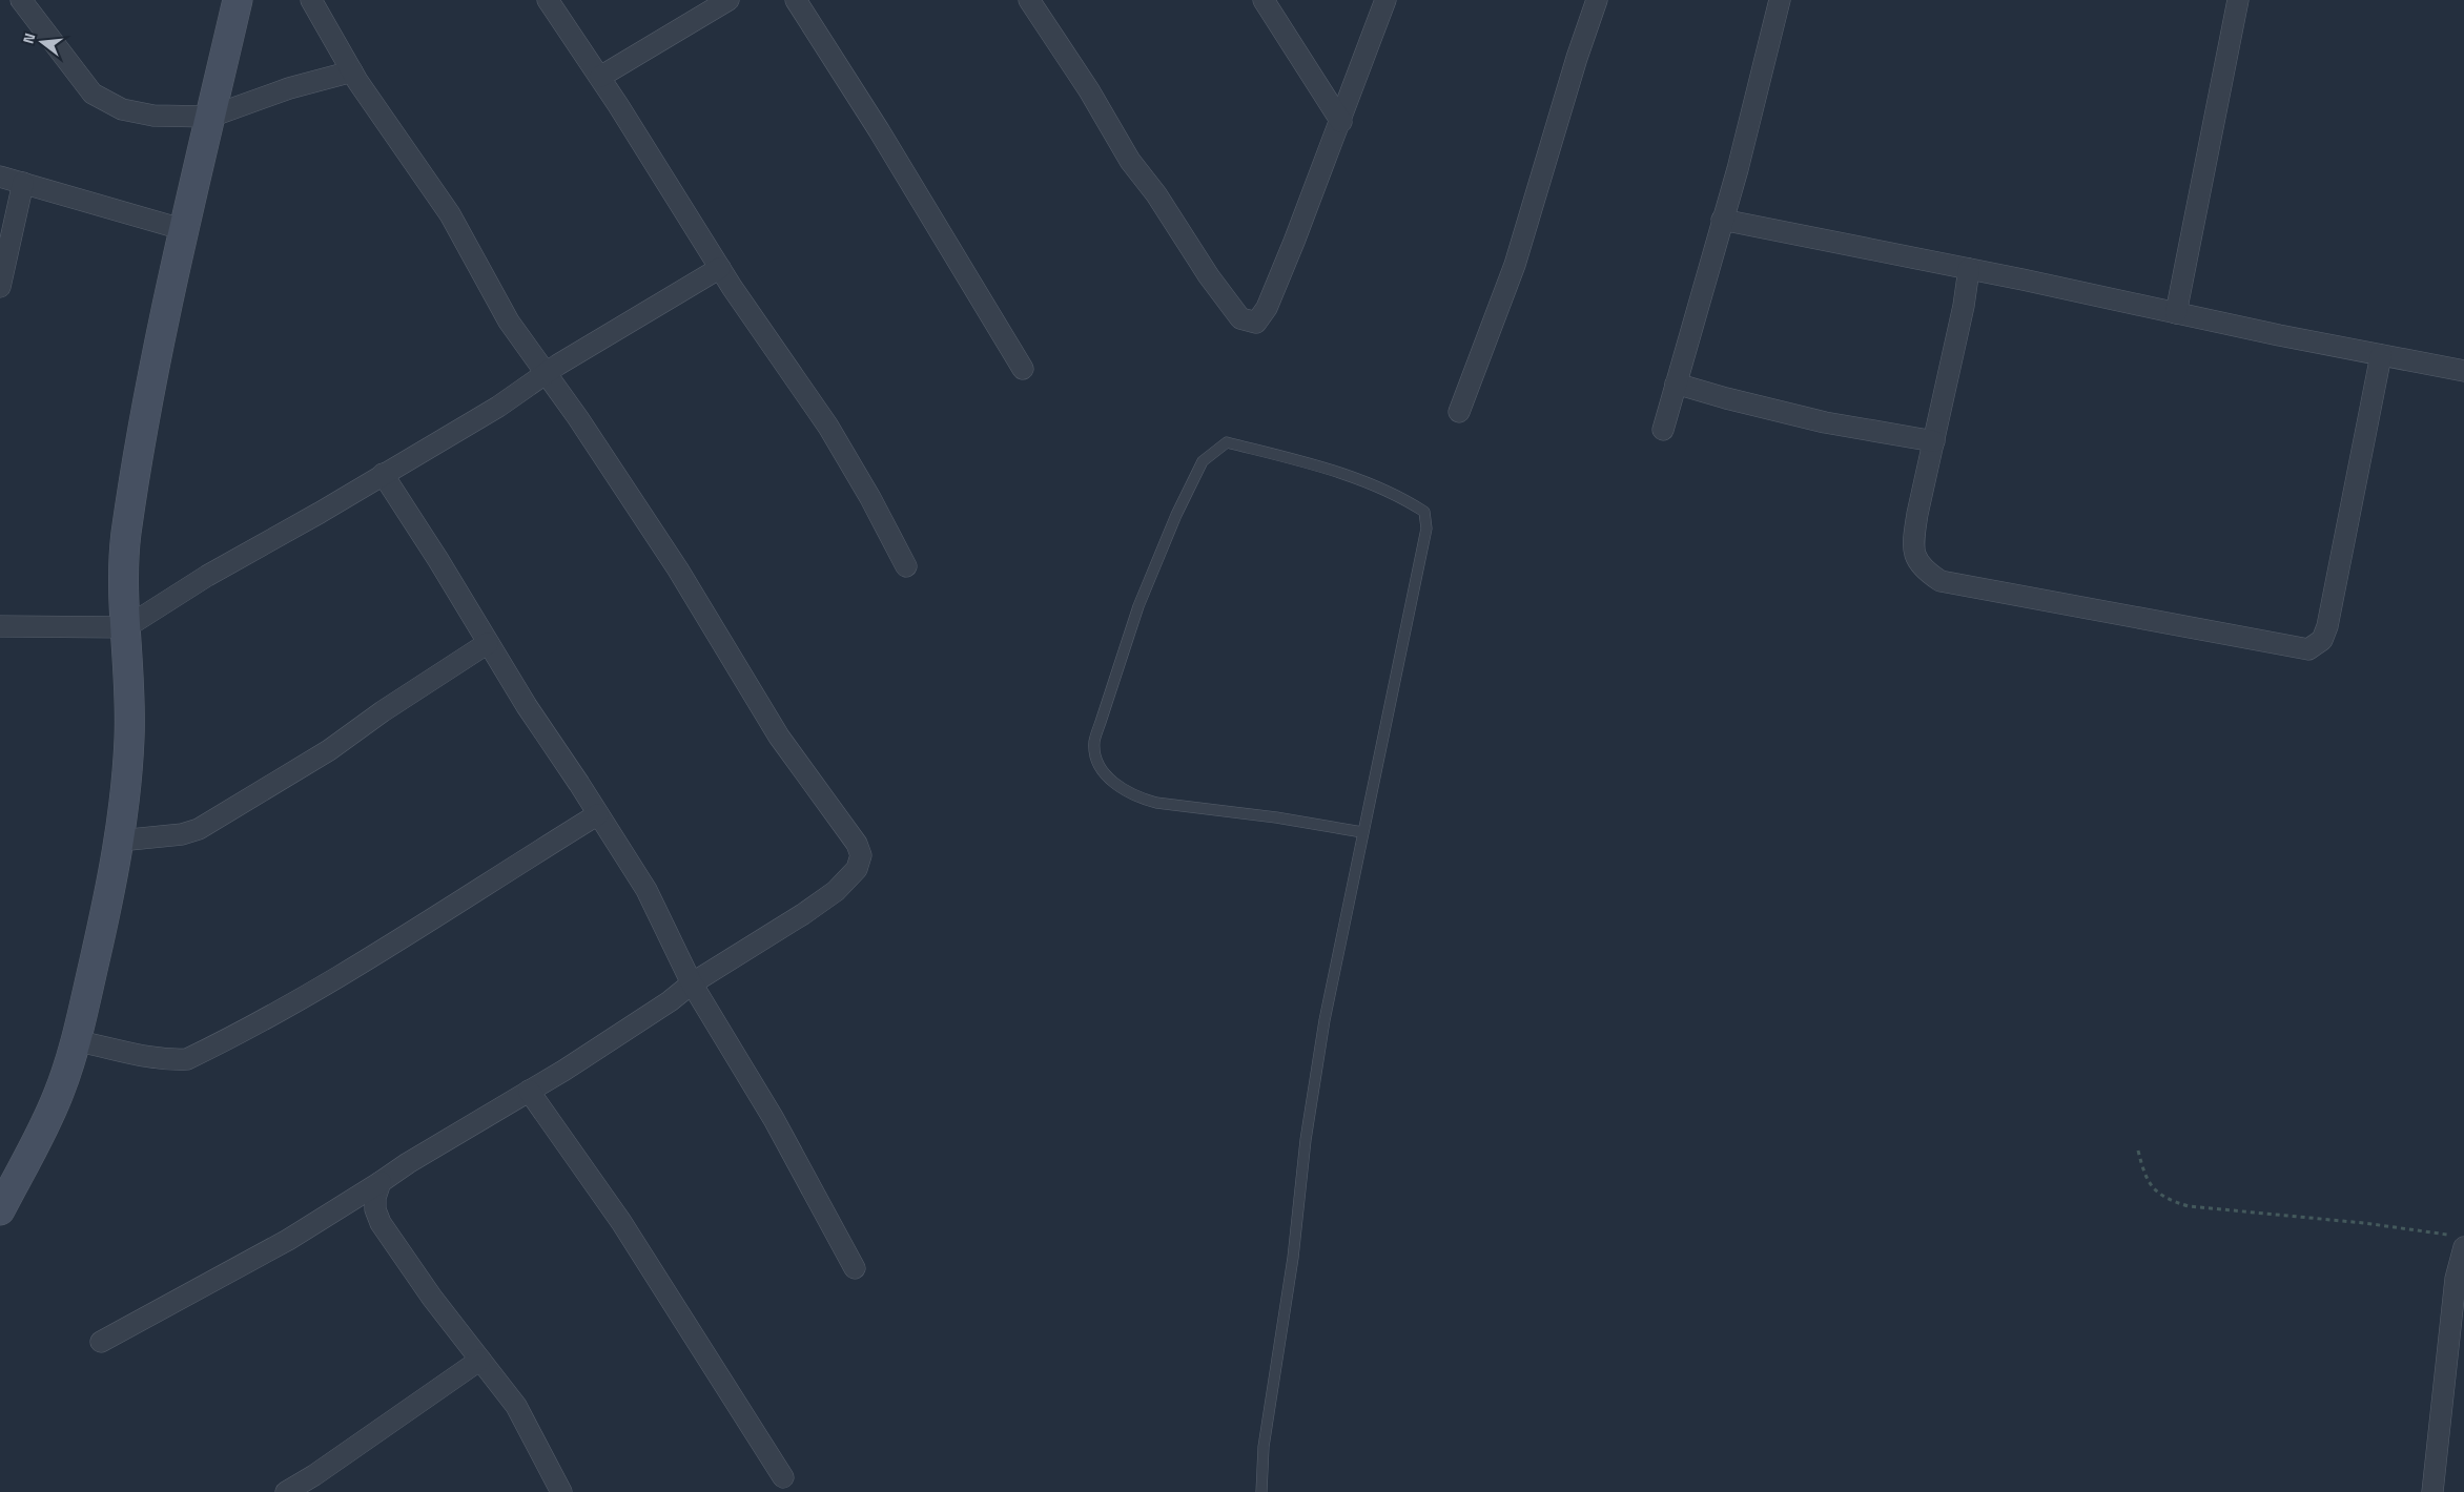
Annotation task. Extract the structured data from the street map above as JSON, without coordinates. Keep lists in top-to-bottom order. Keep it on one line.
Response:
{"north":"left"}
